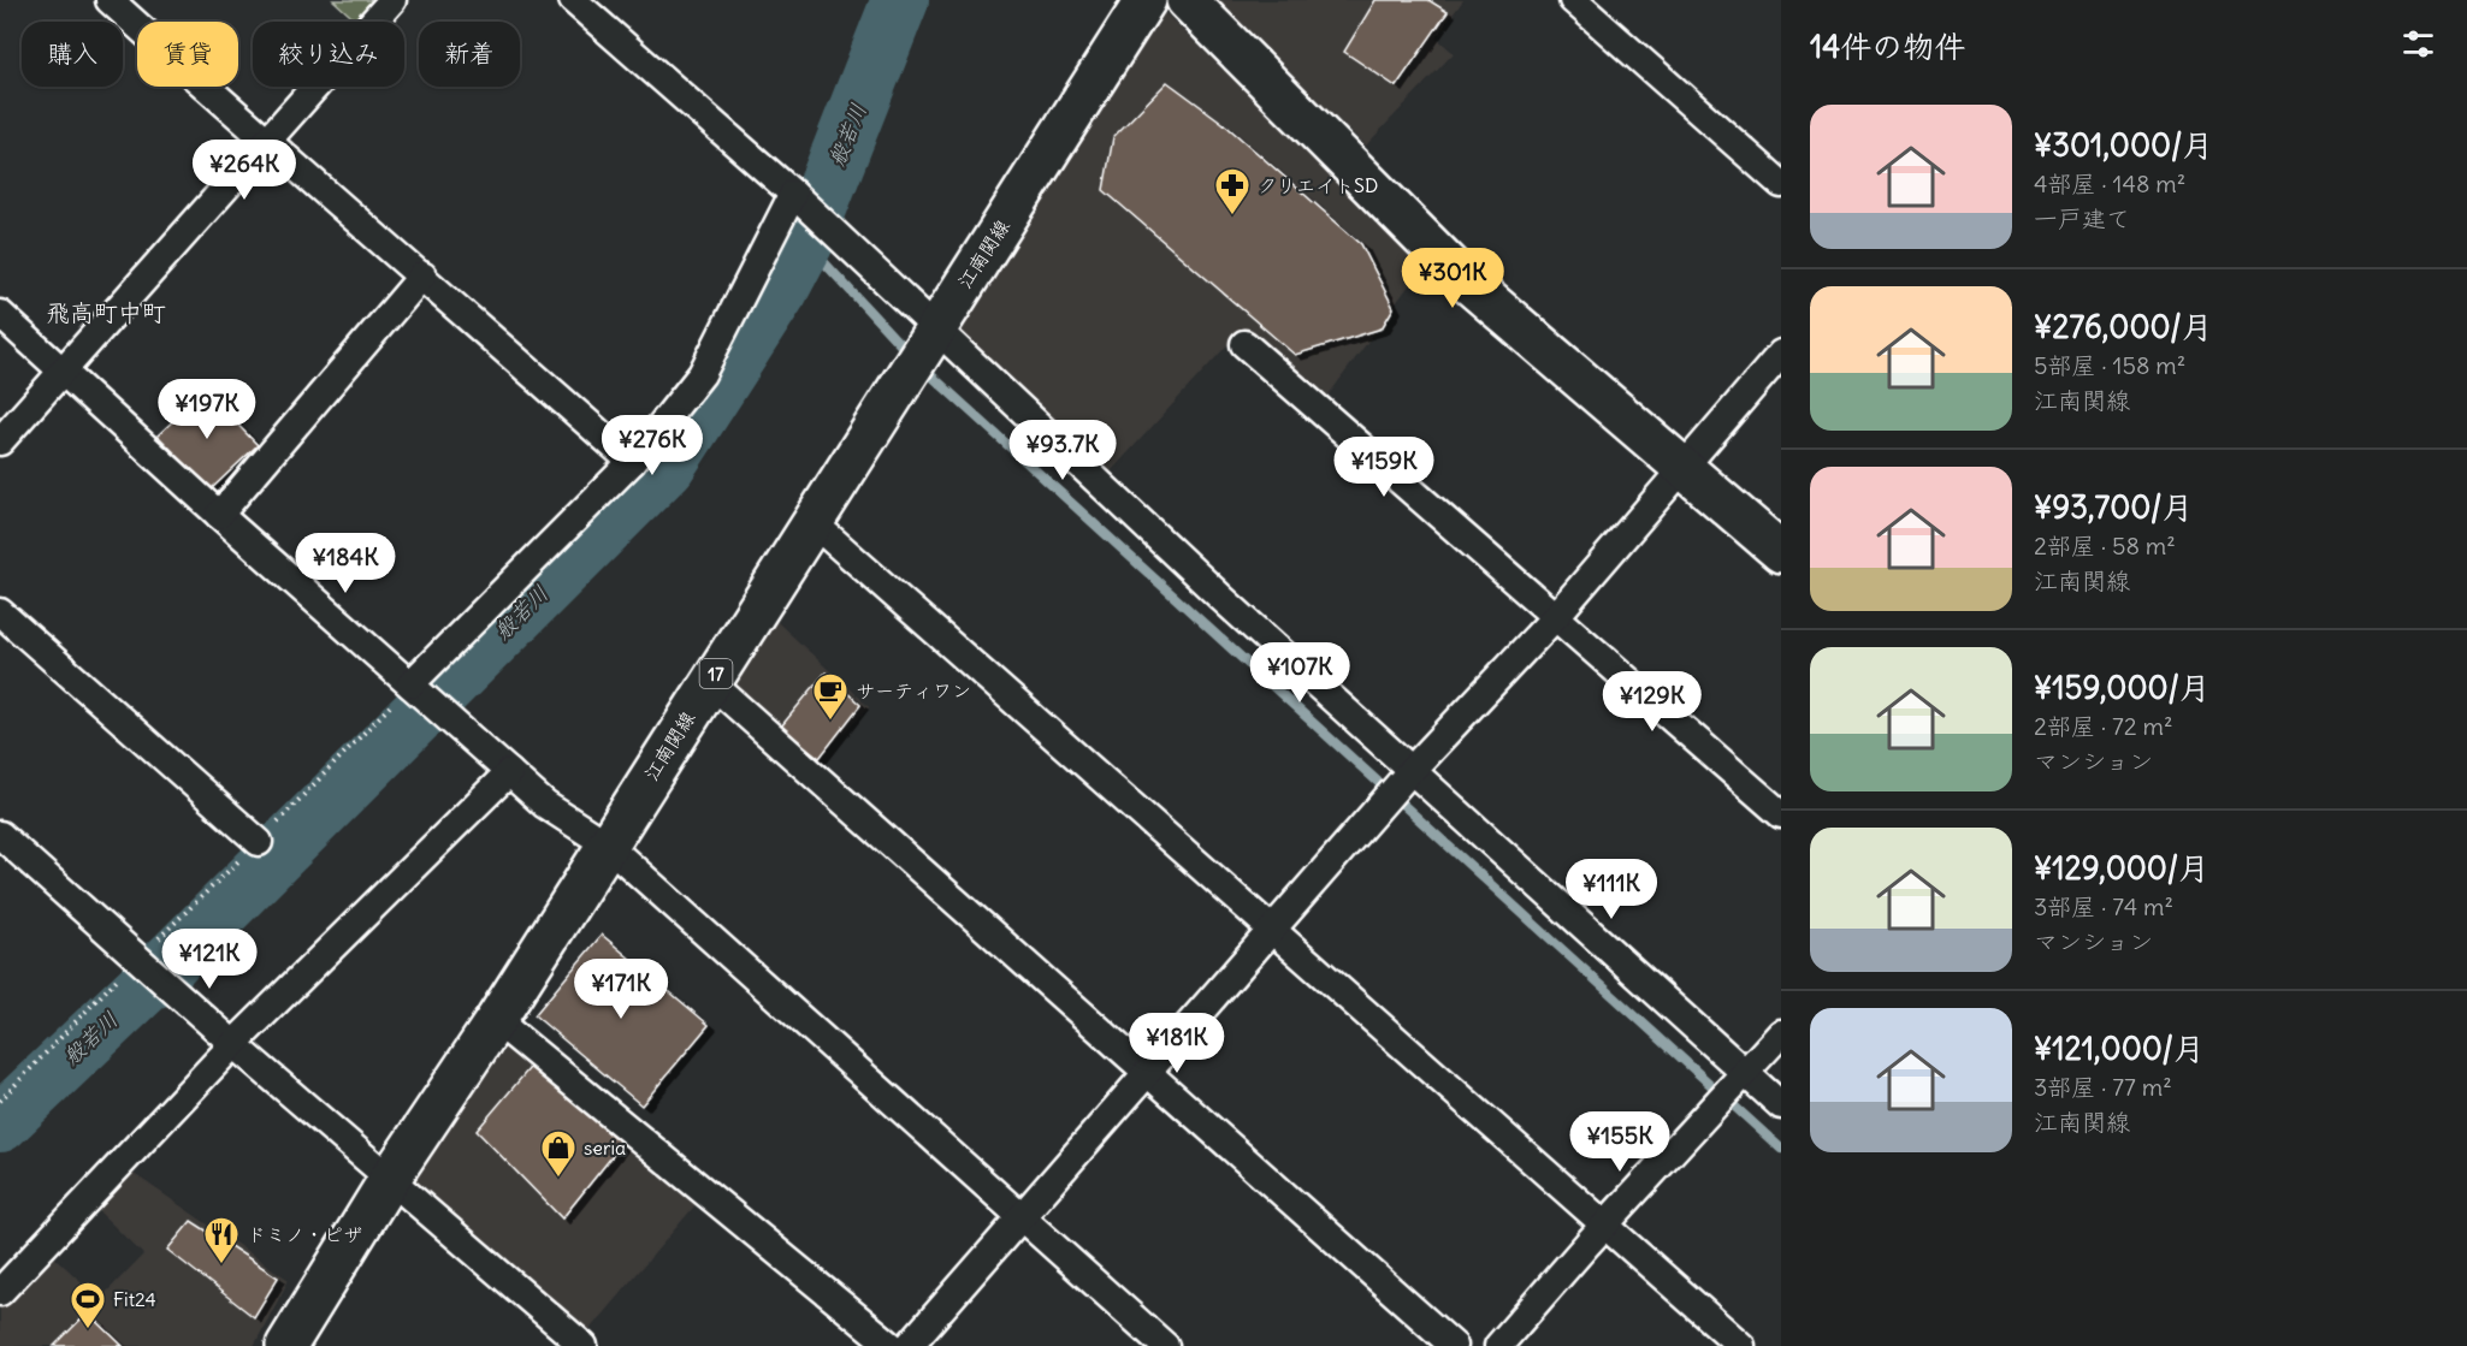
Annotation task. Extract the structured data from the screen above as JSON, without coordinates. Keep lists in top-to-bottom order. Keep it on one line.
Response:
{"streets":{"main road":["江南関線","17"]},"districts":["飛高町中町"],"water":["般若川"],"places":{"pharmacy":["クリエイトSD"],"cafe":["サーティワン"],"shop":["seria"],"restaurant":["ドミノ・ピザ"],"sports":["Fit24"]},"page":{"heading":"14件の物件","chip":["購入","賃貸","絞り込み","新着"],"list":[{"name":"¥301,000/月","note":"4部屋 · 148 m² · 一戸建て"},{"name":"¥276,000/月","note":"5部屋 · 158 m² · 江南関線"},{"name":"¥93,700/月","note":"2部屋 · 58 m² · 江南関線"},{"name":"¥159,000/月","note":"2部屋 · 72 m² · マンション"},{"name":"¥129,000/月","note":"3部屋 · 74 m² · マンション"},{"name":"¥121,000/月","note":"3部屋 · 77 m² · 江南関線"}],"price":["¥264K","¥301K","¥197K","¥276K","¥93.7K","¥159K","¥184K","¥107K","¥129K","¥111K","¥121K","¥171K","¥181K","¥155K"]}}
